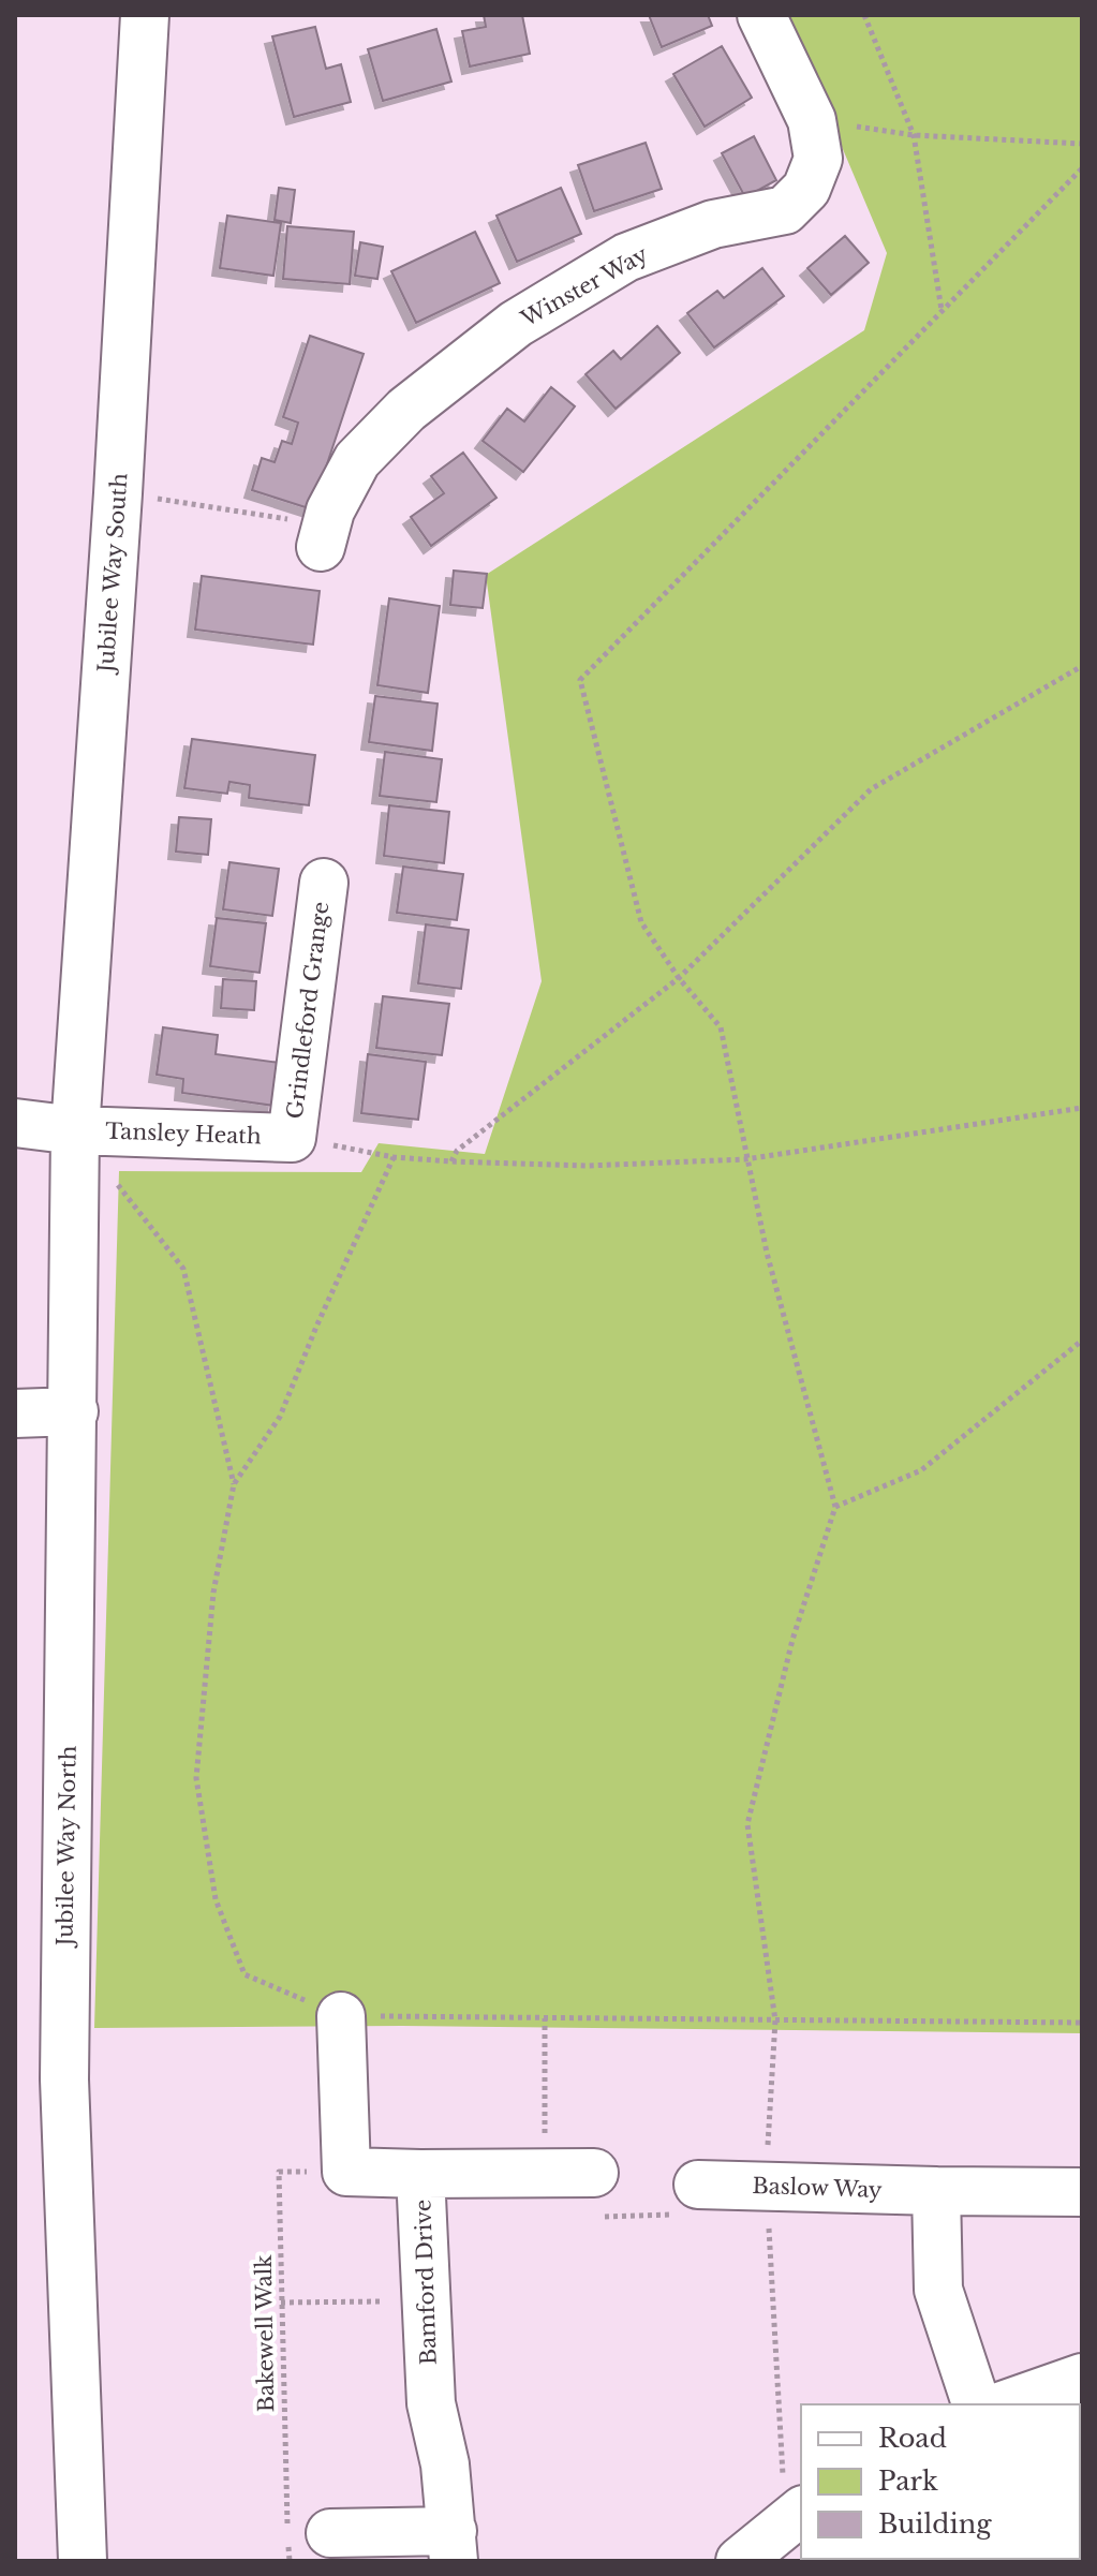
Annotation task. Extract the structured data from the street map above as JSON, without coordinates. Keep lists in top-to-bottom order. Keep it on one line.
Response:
{"streets":{"street":["Winster Way","Jubilee Way South","Grindleford Grange","Tansley Heath","Jubilee Way North","Baslow Way","Bamford Drive"],"path":["Bakewell Walk"]},"crossings":[["Jubilee Way South","Tansley Heath"],["Jubilee Way South","Jubilee Way North"],["Grindleford Grange","Tansley Heath"],["Tansley Heath","Jubilee Way North"]],"legend":["Road","Park","Building"]}
